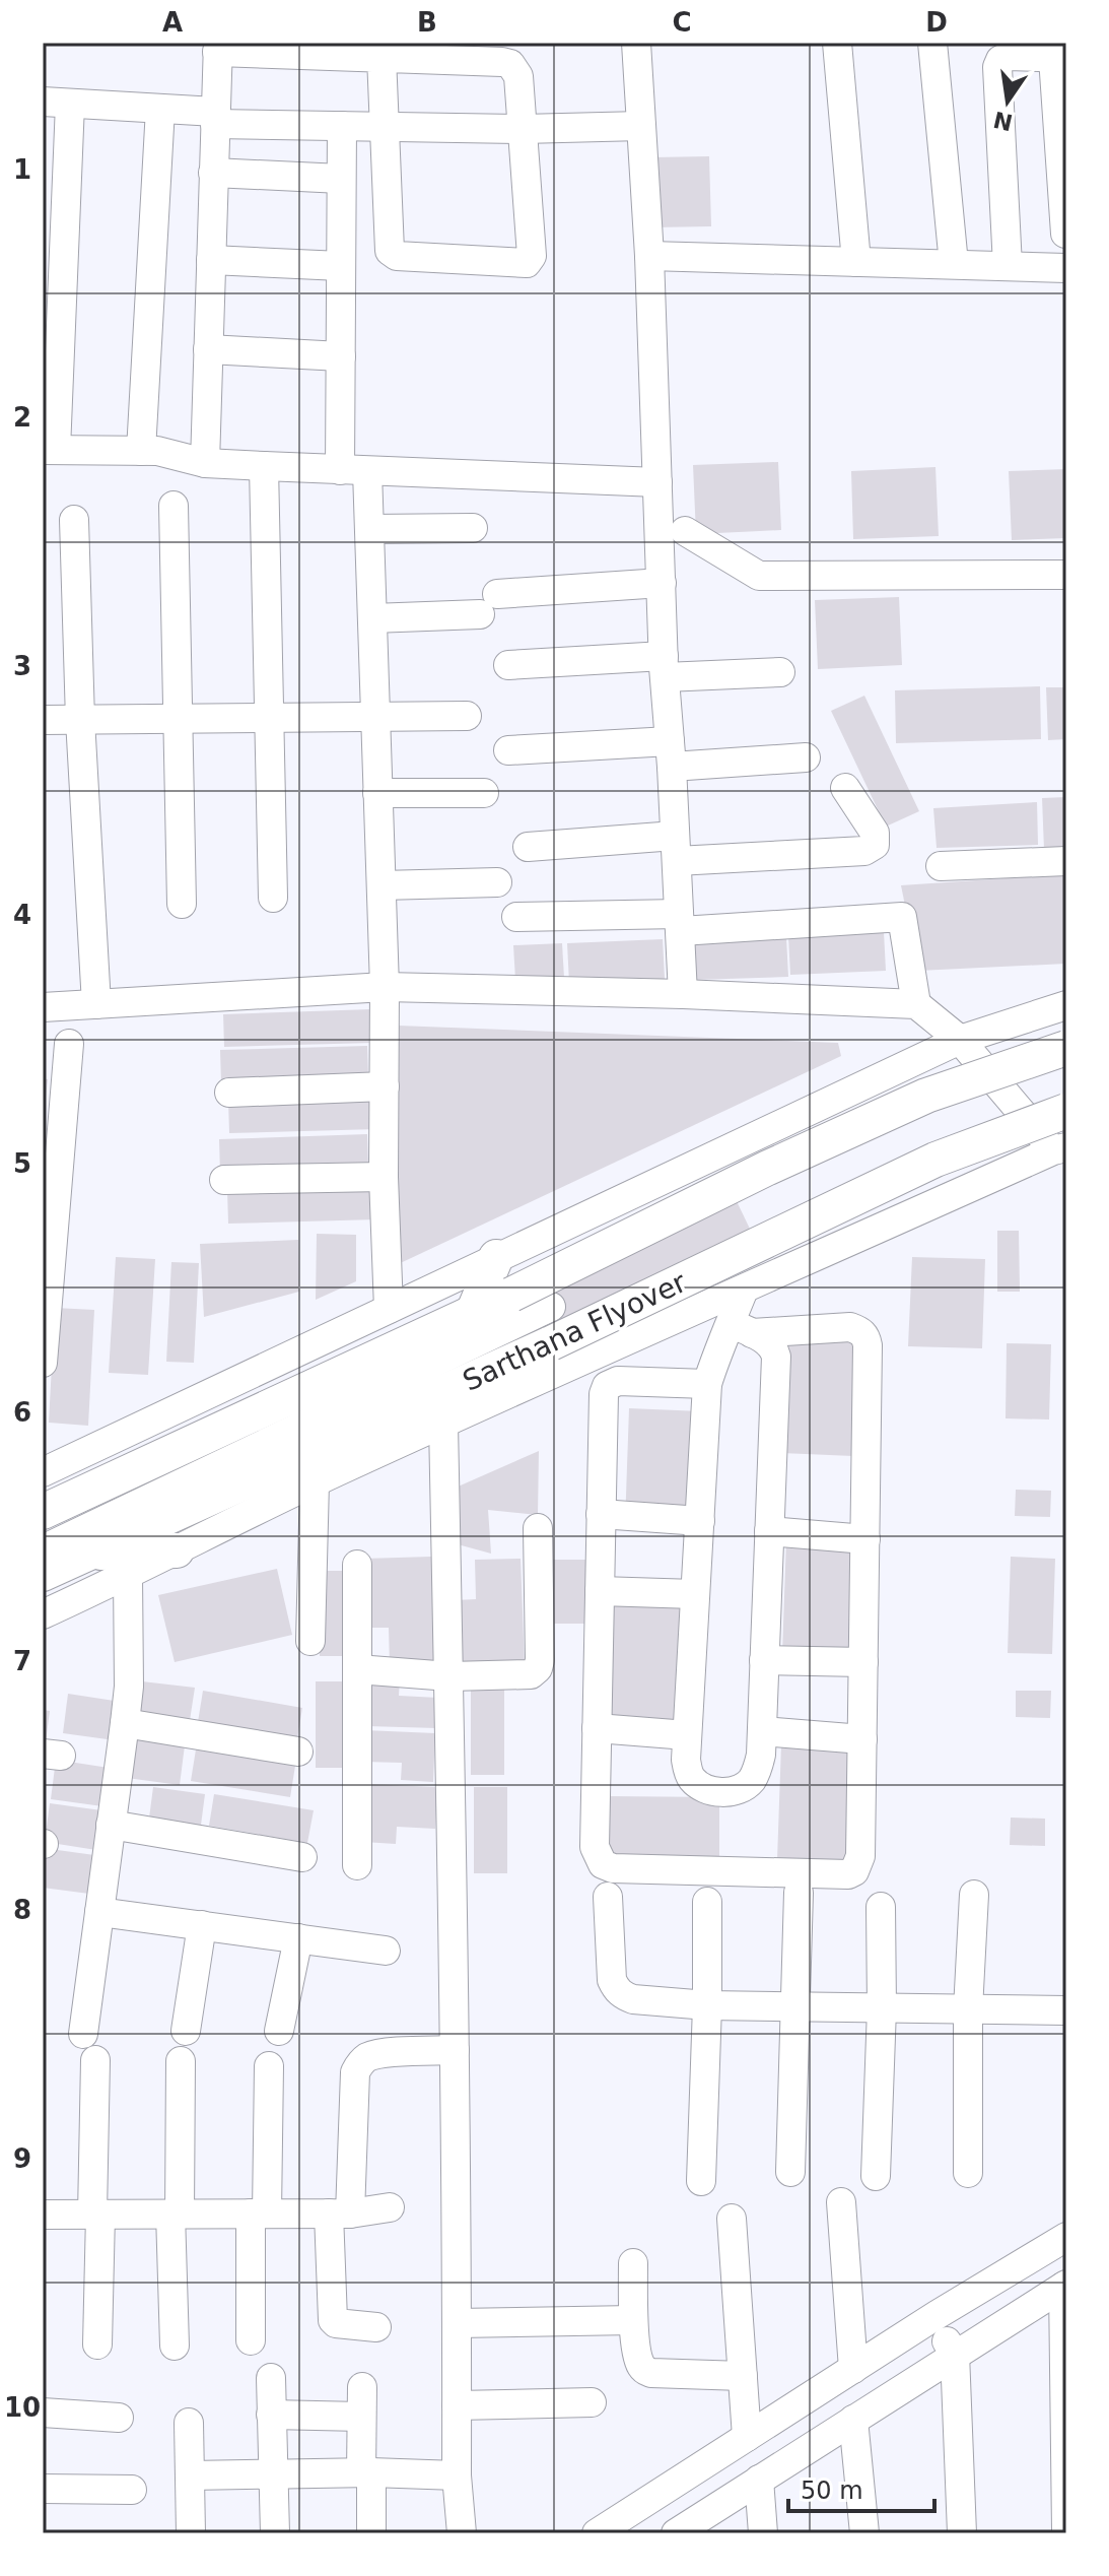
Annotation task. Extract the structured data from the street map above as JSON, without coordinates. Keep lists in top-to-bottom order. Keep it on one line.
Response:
{"streets":{"main road":["Sarthana Flyover"]},"scale_bar":"50 m","north":"bottom","grid":{"columns":["A","B","C","D"],"rows":["1","2","3","4","5","6","7","8","9","10"]}}
